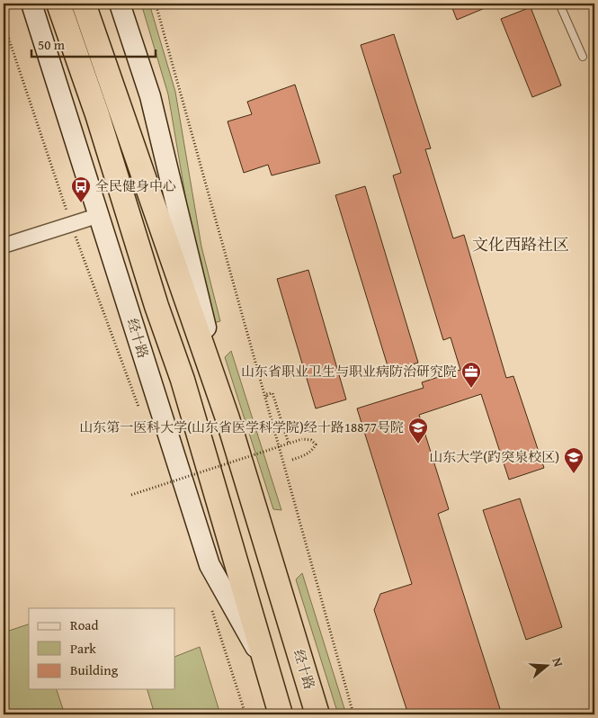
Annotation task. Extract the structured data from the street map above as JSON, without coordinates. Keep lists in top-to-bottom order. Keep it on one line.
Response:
{"streets":{"highway":["经十路"]},"districts":["文化西路社区"],"places":{"bus stop":["全民健身中心"],"office":["山东省职业卫生与职业病防治研究院"],"school or university":["山东第一医科大学(山东省医学科学院)经十路18877号院","山东大学(趵突泉校区)"]},"legend":["Road","Park","Building"],"scale_bar":"50 m","north":"right"}
